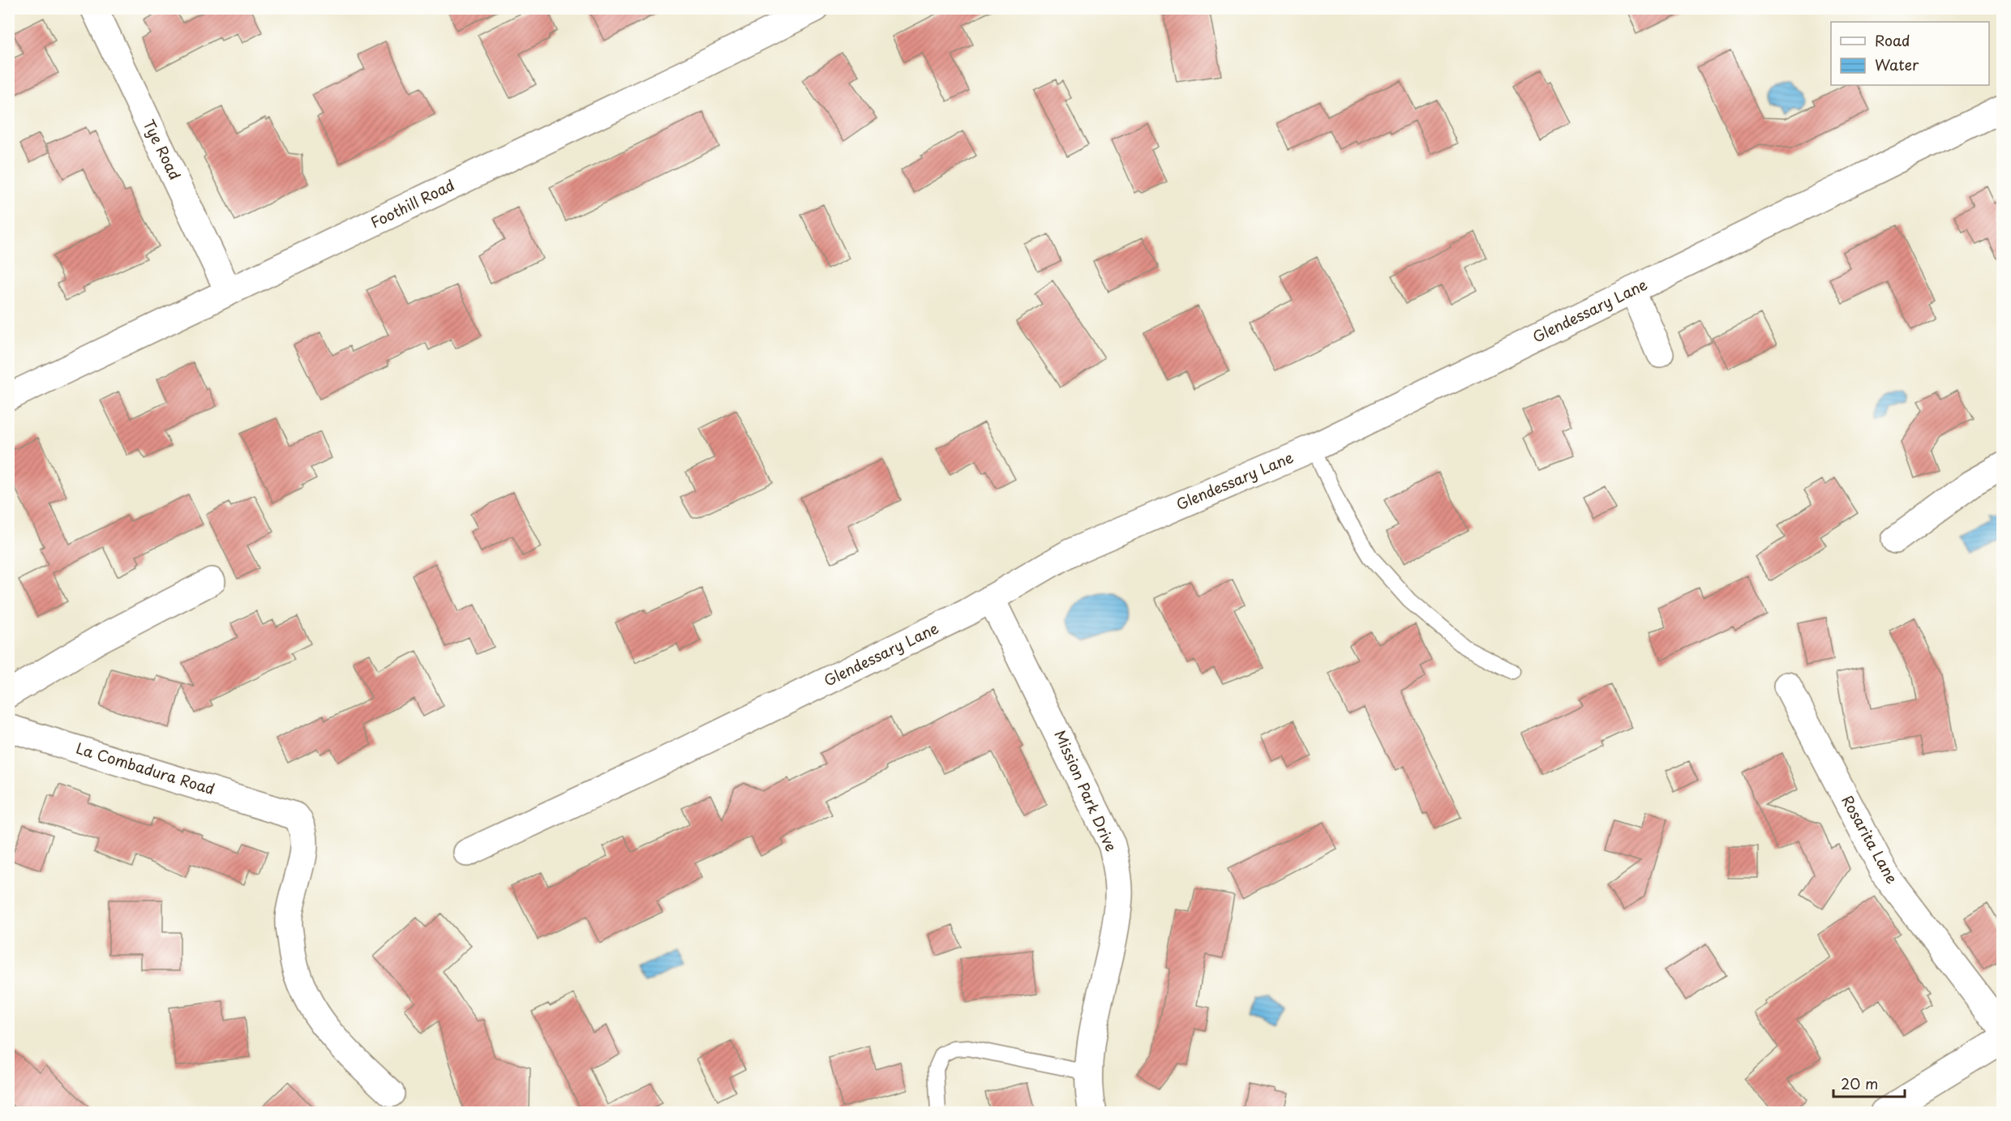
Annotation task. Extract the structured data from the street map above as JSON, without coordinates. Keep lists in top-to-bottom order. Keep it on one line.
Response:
{"streets":{"street":["Tye Road","Foothill Road","Glendessary Lane","La Combadura Road","Mission Park Drive","Rosarita Lane"]},"crossings":[["Tye Road","Foothill Road"],["Glendessary Lane","Mission Park Drive"]],"legend":["Road","Water"],"scale_bar":"20 m"}
